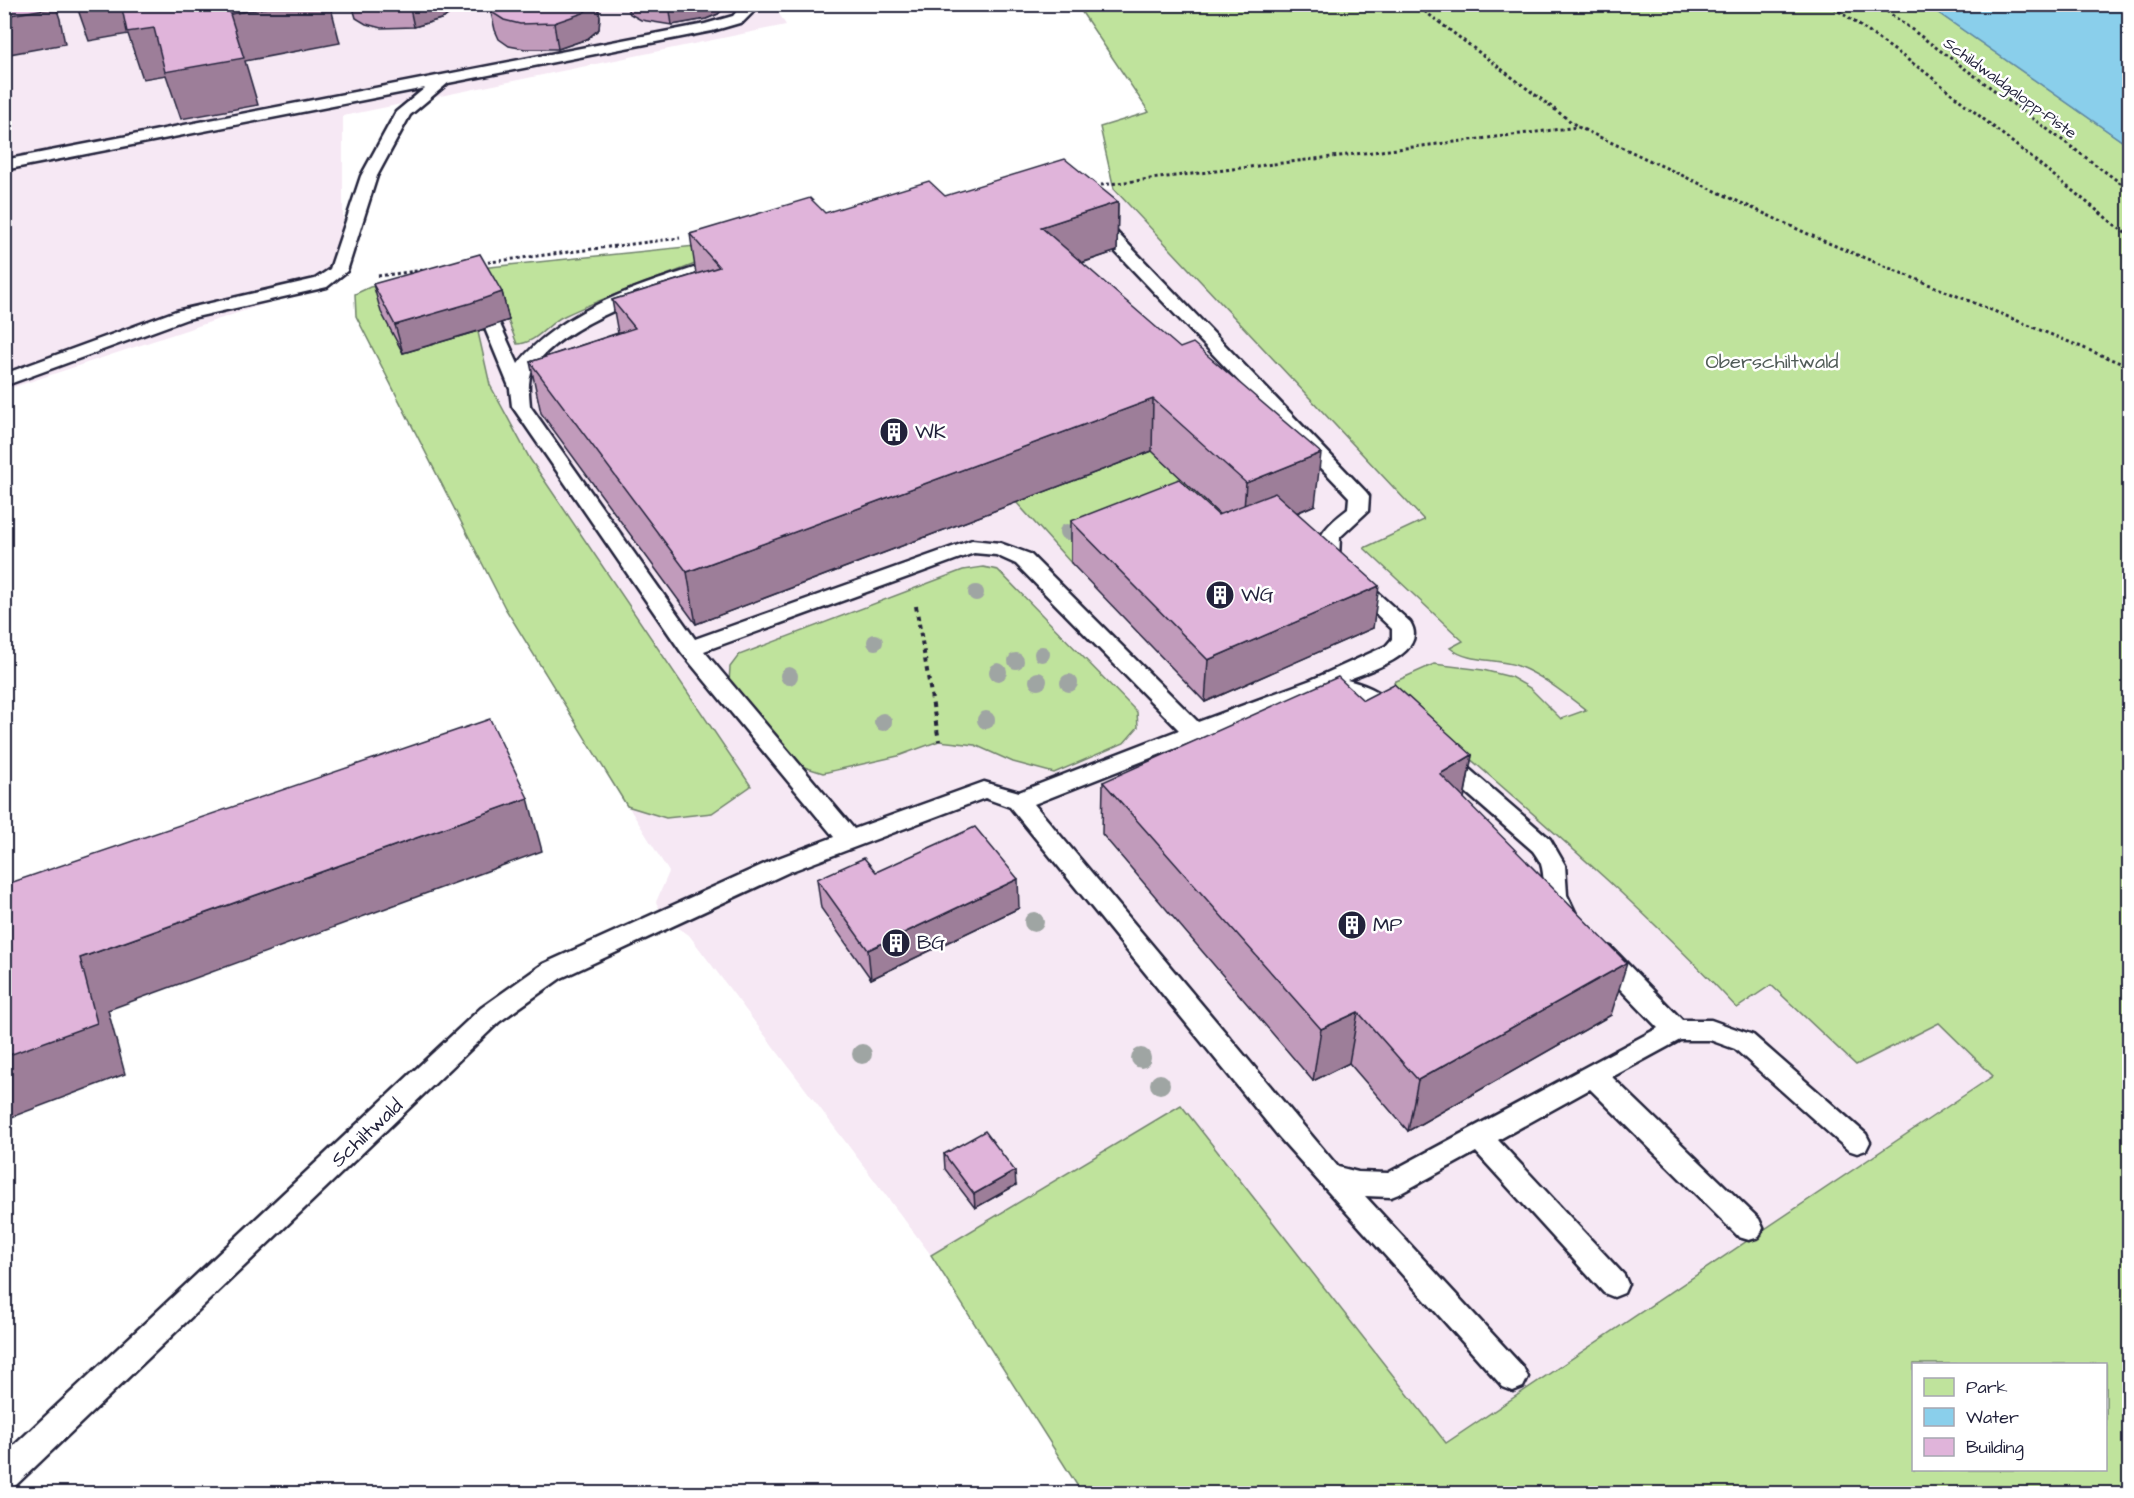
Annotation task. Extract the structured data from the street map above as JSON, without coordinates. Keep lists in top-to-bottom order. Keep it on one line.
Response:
{"streets":{"lane":["Schiltwald"],"path":["Schildwaldgalopp-Piste"]},"parks":["Oberschiltwald"],"places":{"building":["WK","WG","MP","BG"]},"legend":["Park","Water","Building"]}
